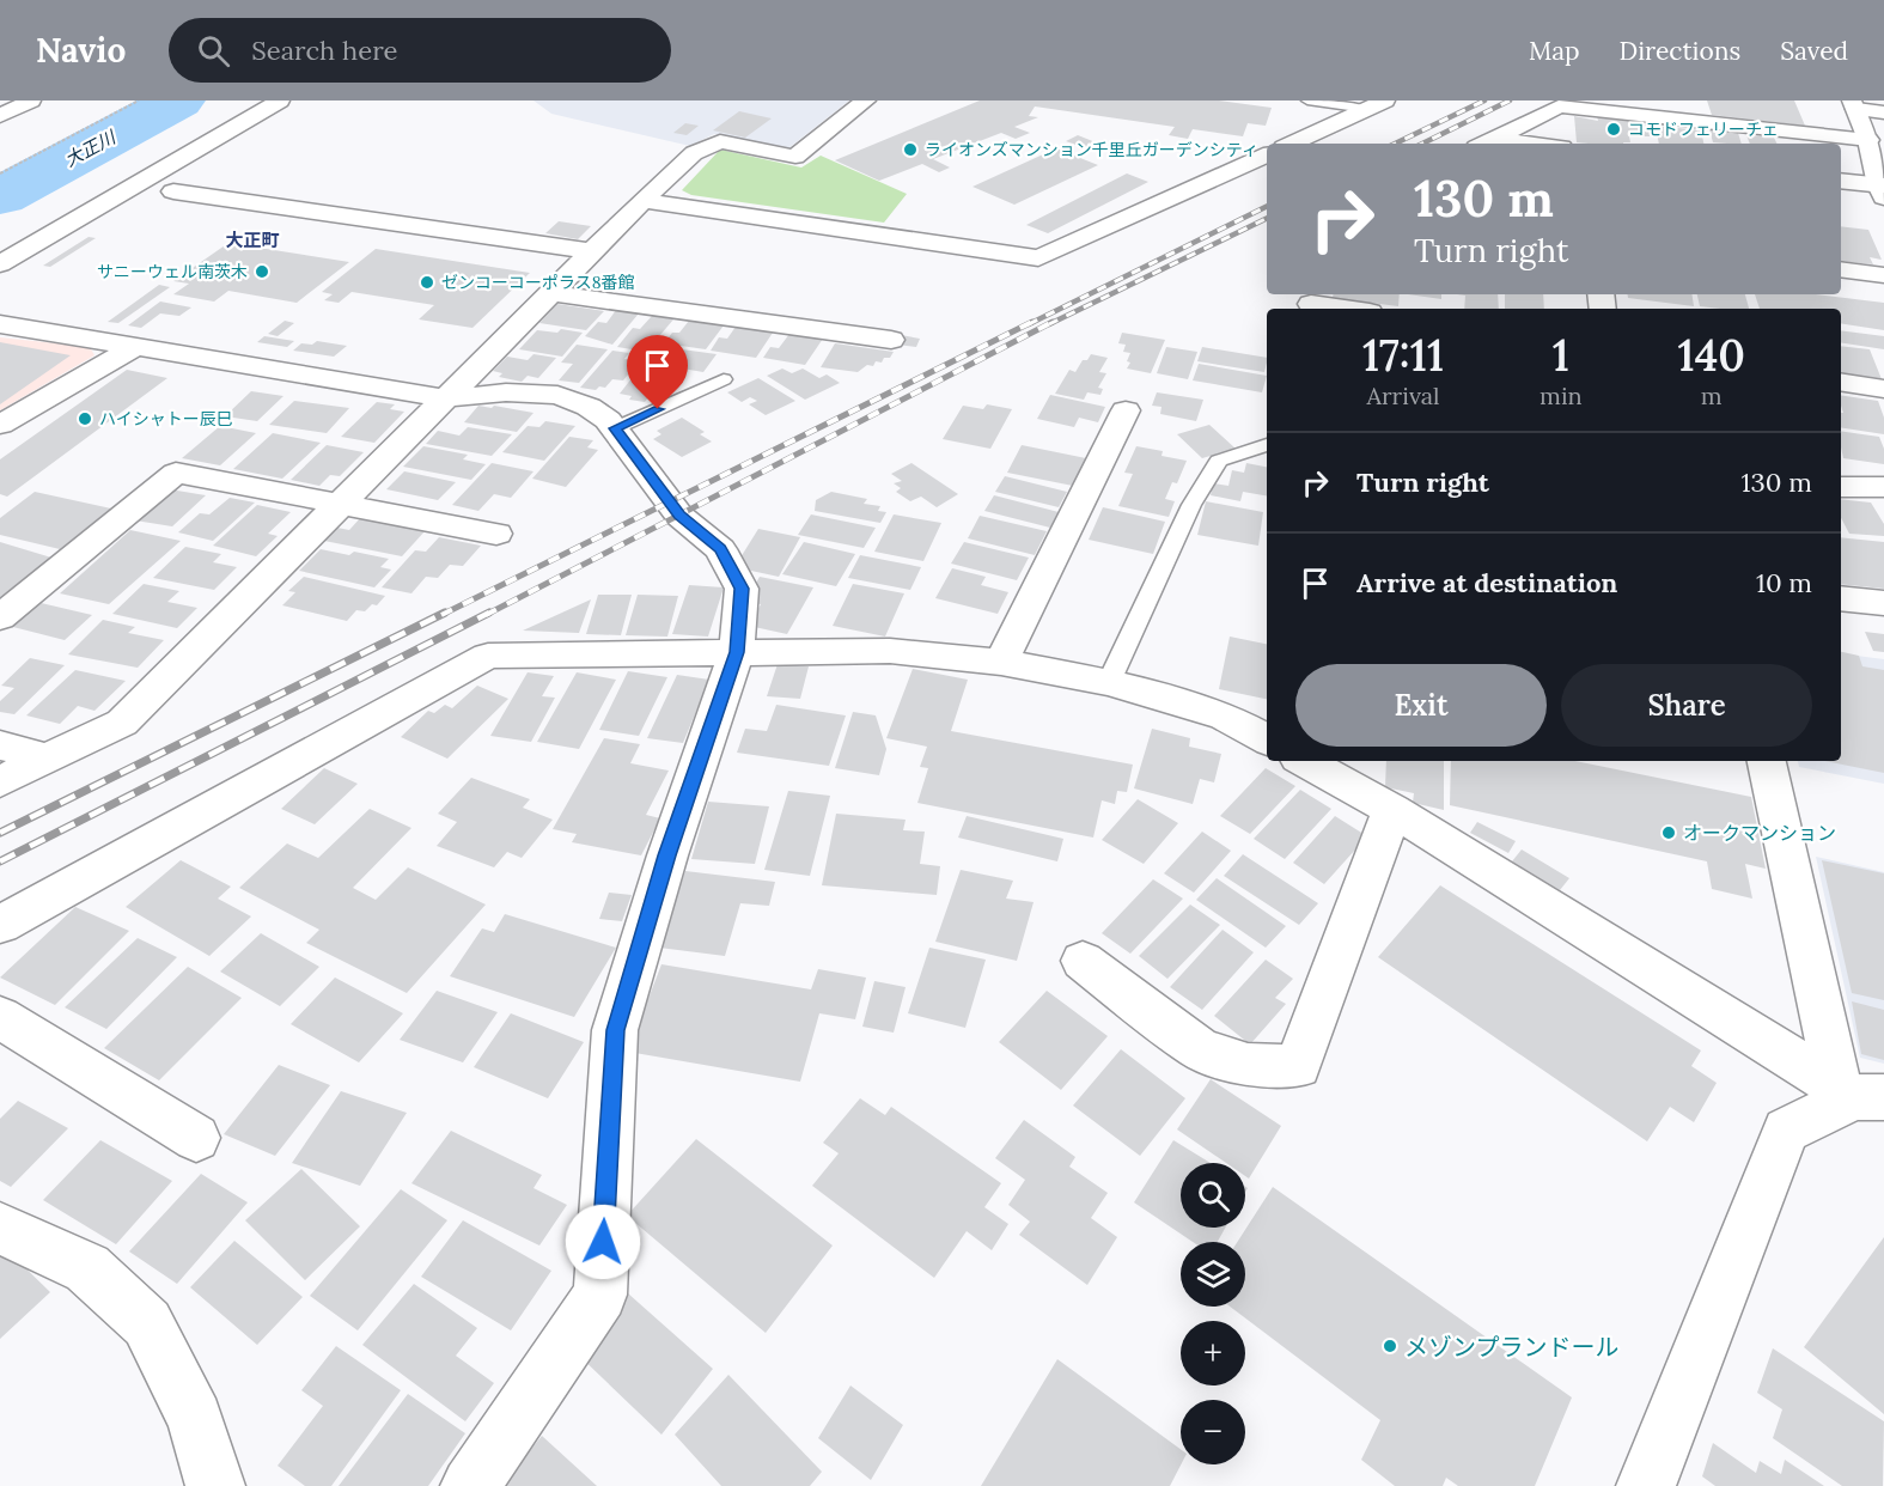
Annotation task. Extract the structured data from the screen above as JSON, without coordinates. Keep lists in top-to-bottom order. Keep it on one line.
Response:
{"districts":["大正町"],"water":["大正川"],"places":["コモドフェリーチェ","ライオンズマンション千里丘ガーデンシティ","サニーウェル南茨木","ゼンコーコーポラス8番館","ハイシャトー辰巳","オークマンション","メゾンプランドール"],"page":{"header":"Navio","search":"Search here","nav":["Map","Directions","Saved"],"turn":["130 m","Turn right"],"eta":["17:11","Arrival","1","min","140","m"],"list":[{"name":"Turn right","value":"130 m"},{"name":"Arrive at destination","value":"10 m"}],"buttons":["Exit","Share"],"map_buttons":["+","−"]}}
